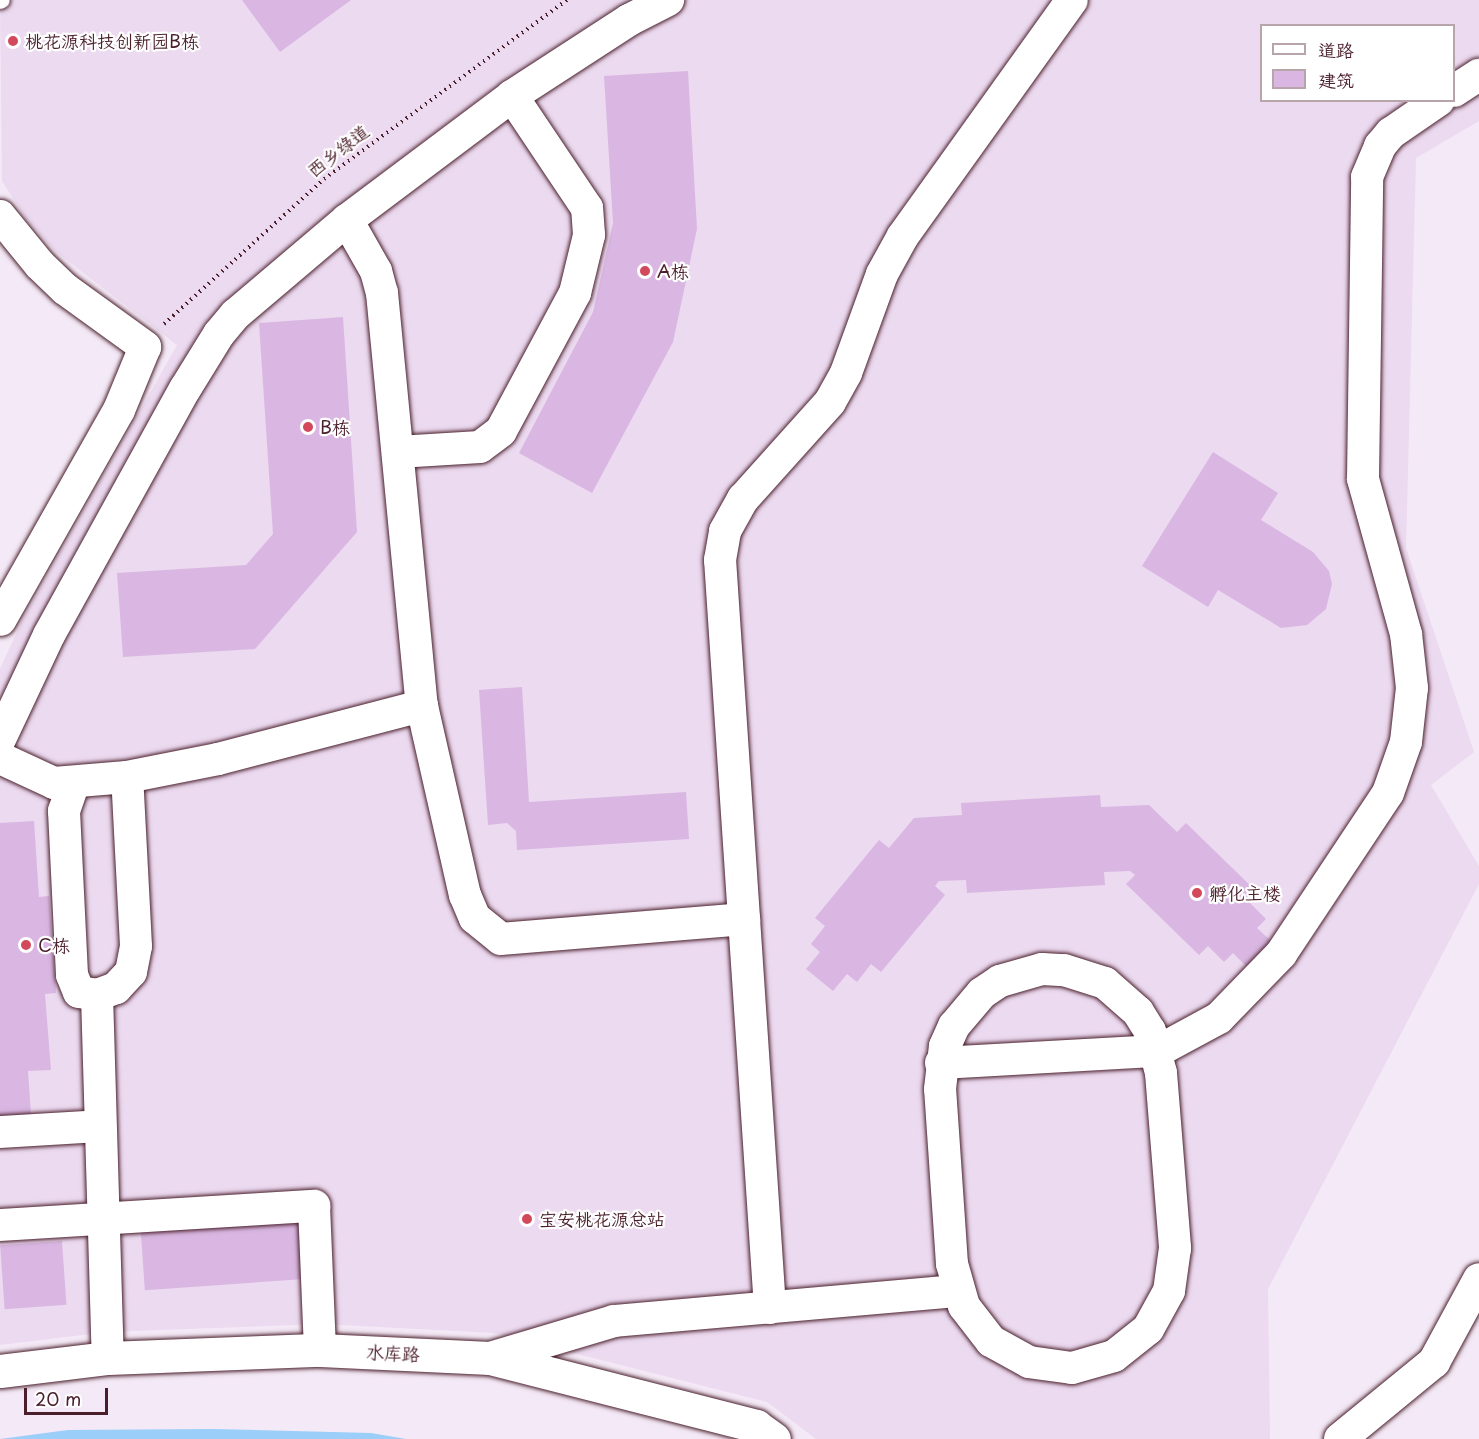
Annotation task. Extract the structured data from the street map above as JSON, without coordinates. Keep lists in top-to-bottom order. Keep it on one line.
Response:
{"streets":{"street":["水库路"],"path":["西乡绿道"]},"places":["桃花源科技创新园B栋","A栋","B栋","孵化主楼","C栋","宝安桃花源总站"],"legend":["道路","建筑"],"scale_bar":"20 m"}
